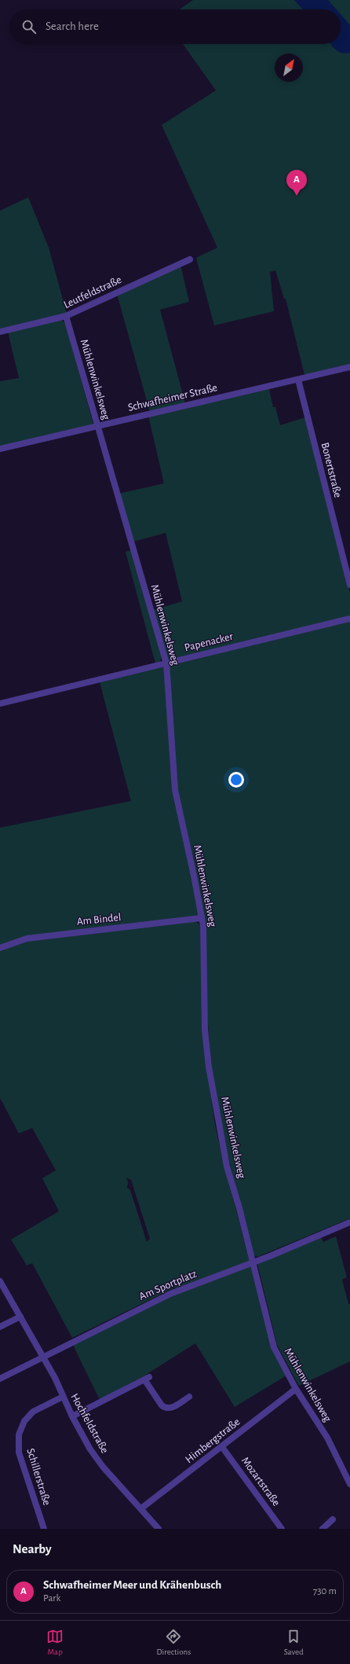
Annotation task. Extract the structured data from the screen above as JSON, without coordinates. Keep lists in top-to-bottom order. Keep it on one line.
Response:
{"streets":{"street":["Leutfeldstraße","Mühlenwinkelsweg","Schwafheimer Straße","Bonertstraße","Papenacker","Am Bindel","Am Sportplatz","Hochfeldstraße","Himbergstraße","Schillerstraße","Mozartstraße"]},"crossings":[["Leutfeldstraße","Mühlenwinkelsweg"],["Mühlenwinkelsweg","Schwafheimer Straße"],["Mühlenwinkelsweg","Papenacker"],["Mühlenwinkelsweg","Am Bindel"],["Mühlenwinkelsweg","Am Sportplatz"],["Mühlenwinkelsweg","Himbergstraße"],["Schwafheimer Straße","Bonertstraße"],["Am Sportplatz","Hochfeldstraße"],["Hochfeldstraße","Himbergstraße"],["Hochfeldstraße","Schillerstraße"],["Himbergstraße","Mozartstraße"]],"north":"top right","page":{"search":"Search here","pins":"A","heading":"Nearby","list":[{"mark":"A","name":"Schwafheimer Meer und Krähenbusch","note":"Park","value":"730 m"}],"nav":["Map","Directions","Saved"]}}
